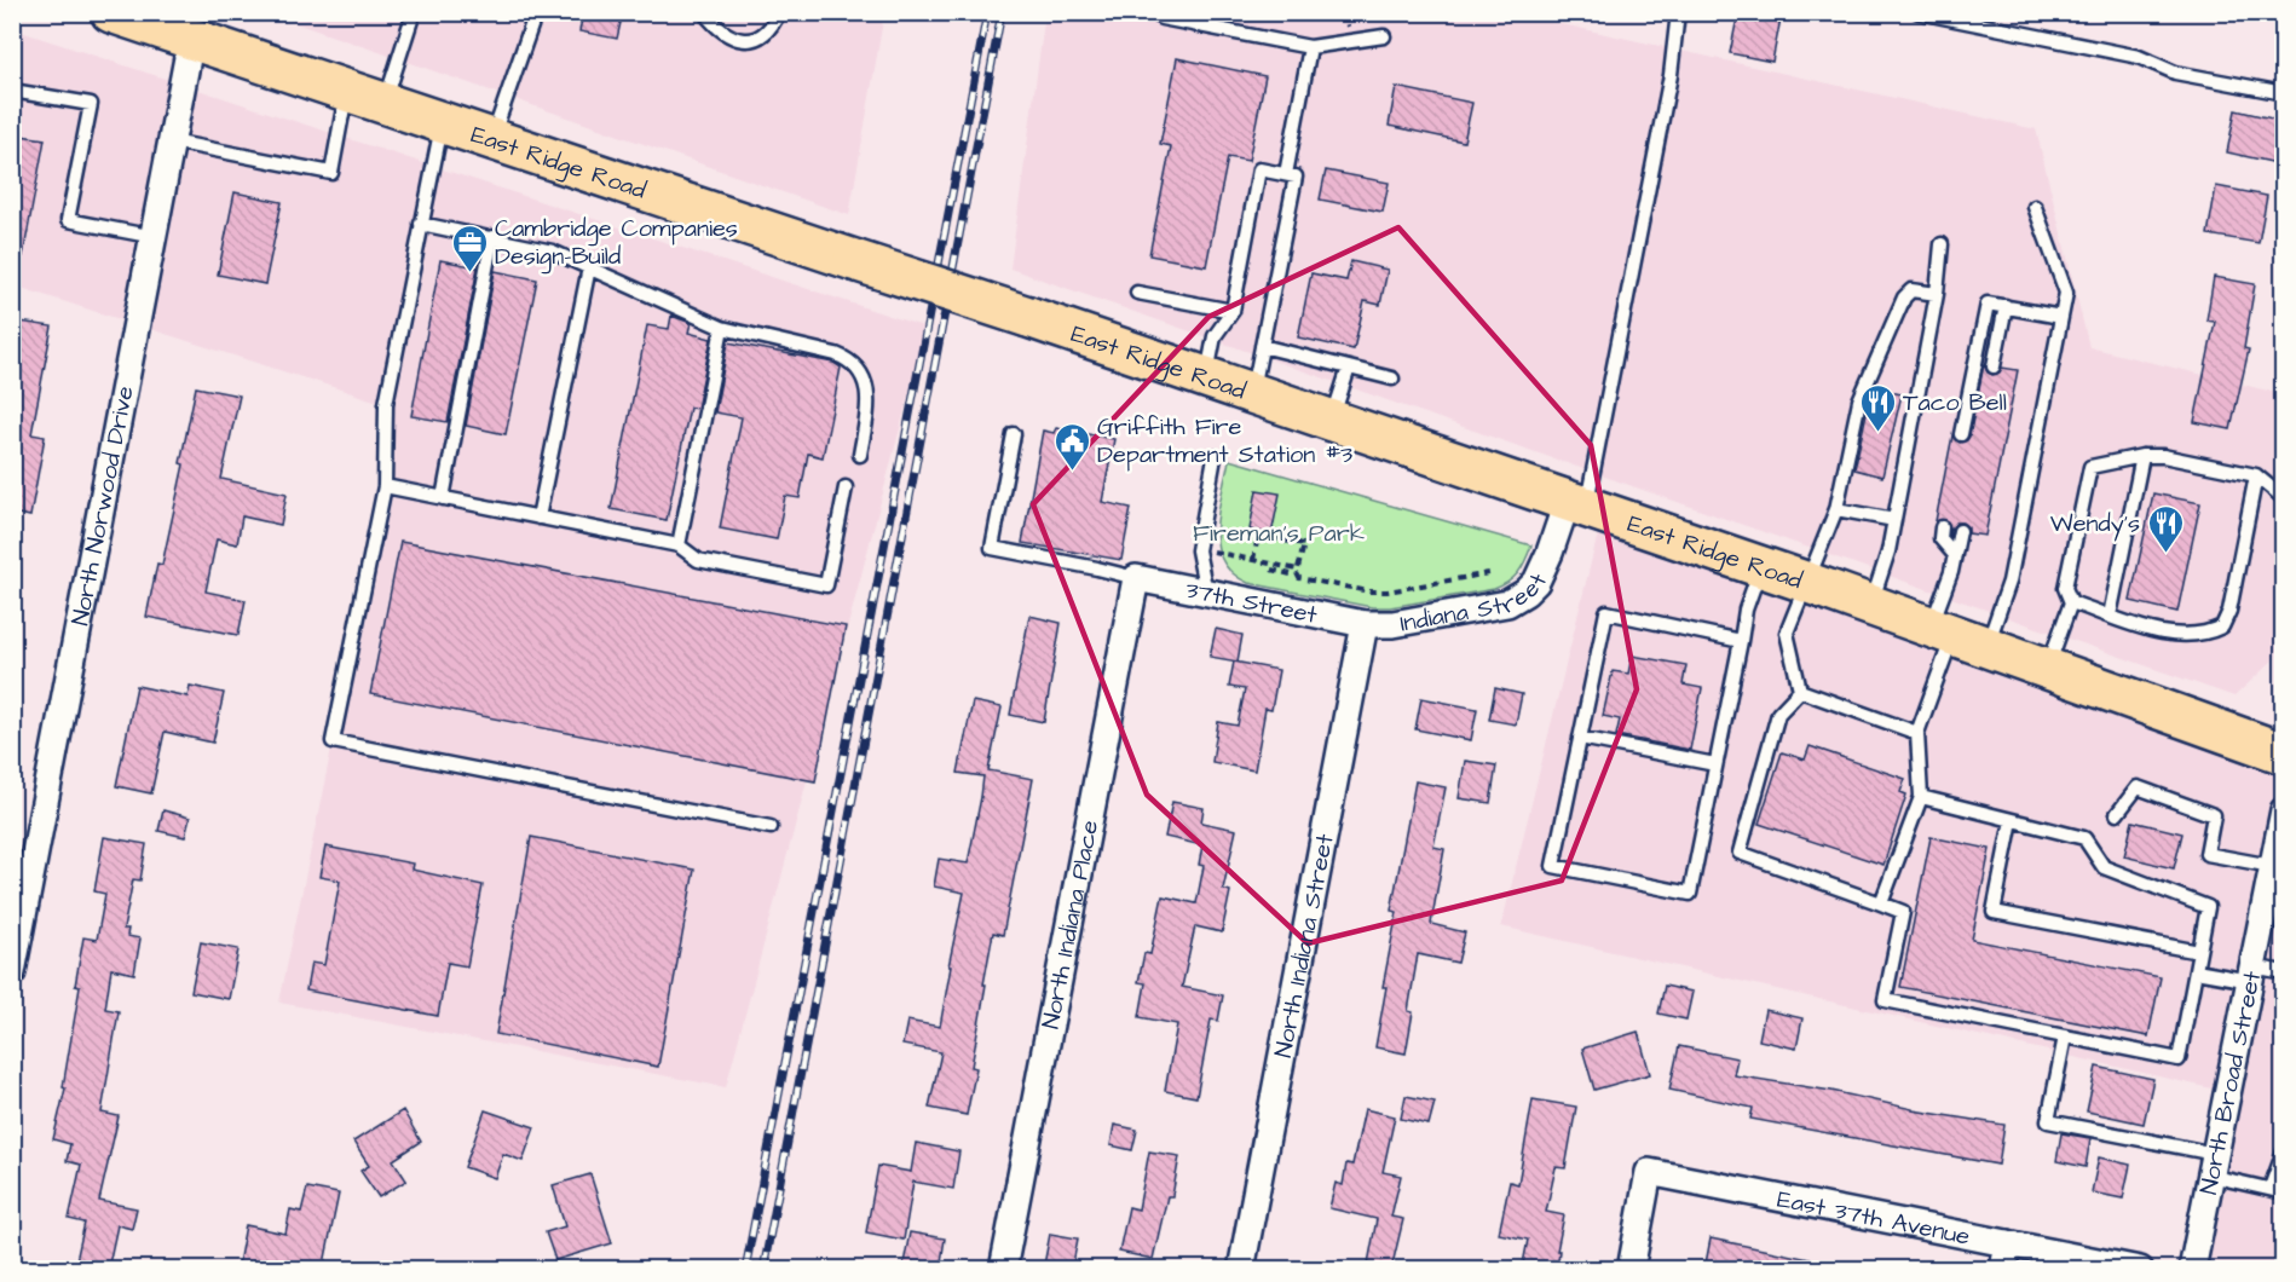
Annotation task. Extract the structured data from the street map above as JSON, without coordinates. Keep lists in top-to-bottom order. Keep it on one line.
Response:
{"streets":{"main road":["East Ridge Road"],"street":["North Norwood Drive","Indiana Street","37th Street","North Indiana Place","North Indiana Street","North Broad Street","East 37th Avenue"]},"crossings":[["East Ridge Road","North Norwood Drive"],["East Ridge Road","Indiana Street"],["Indiana Street","37th Street"],["Indiana Street","North Indiana Street"],["37th Street","North Indiana Place"],["37th Street","North Indiana Street"]],"parks":["Fireman’s Park"],"places":{"office":["Cambridge Companies Design-Build"],"restaurant":["Taco Bell","Wendy's"],"public building":["Griffith Fire Department Station #3"]}}
